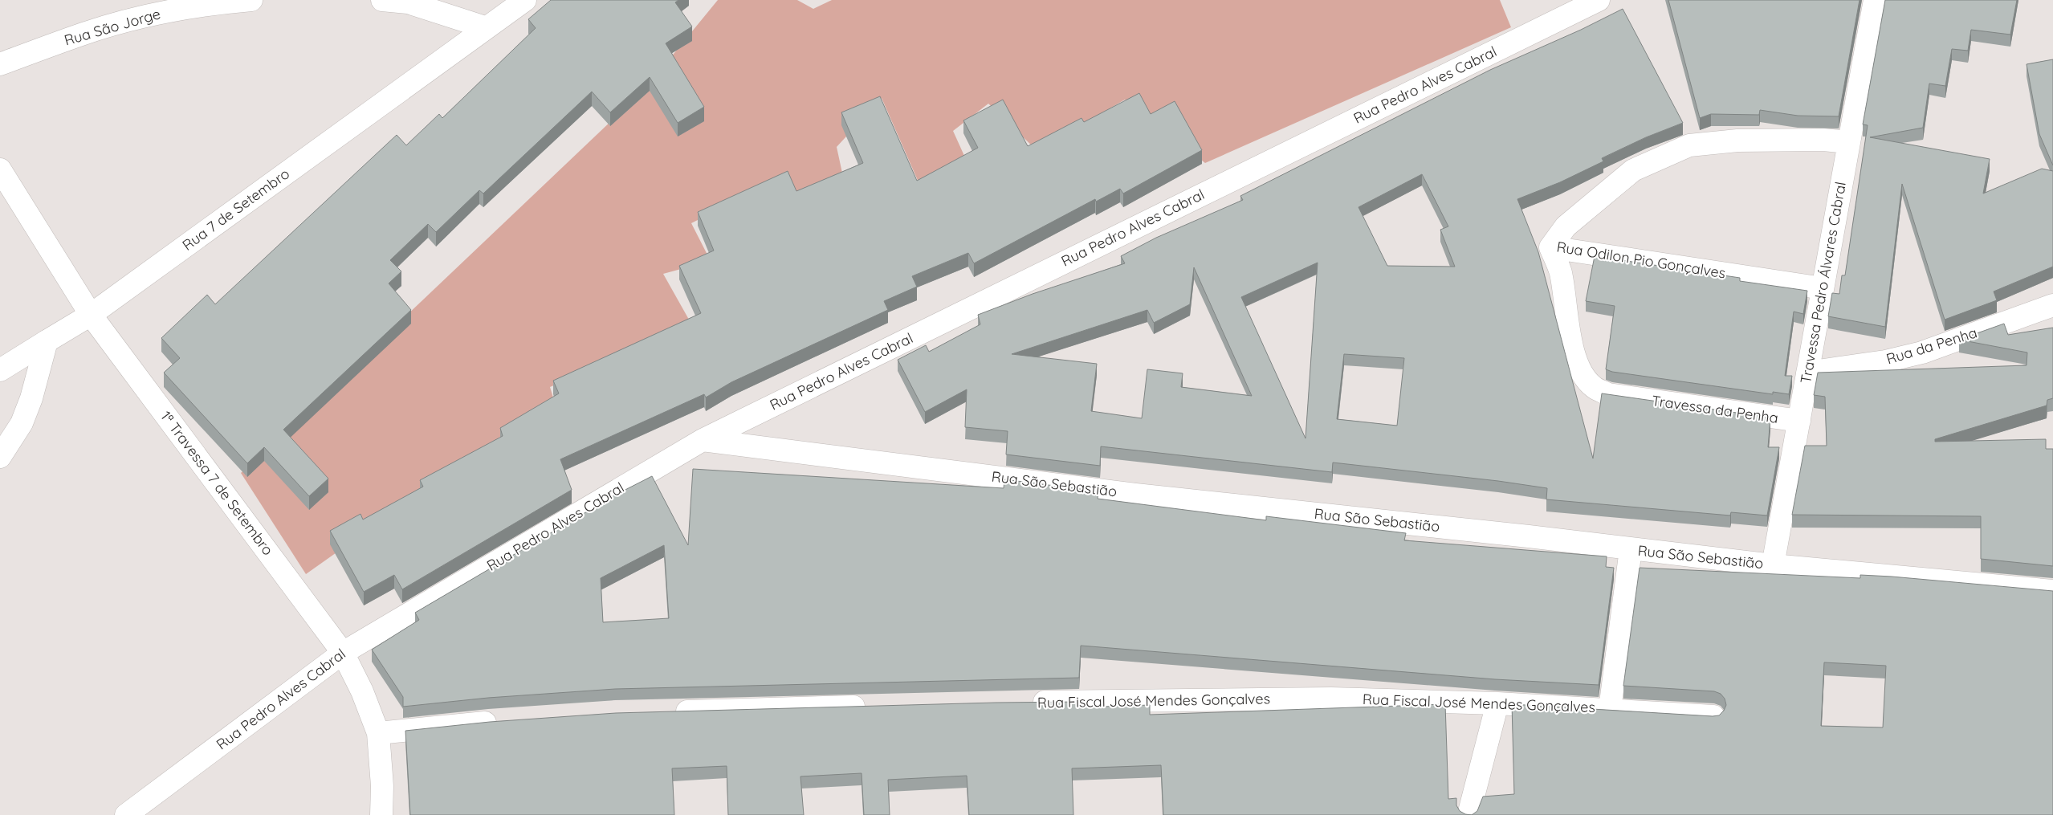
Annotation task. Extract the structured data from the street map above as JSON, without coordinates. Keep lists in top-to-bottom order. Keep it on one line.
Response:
{"streets":{"street":["Rua São Jorge","Rua Pedro Alves Cabral","Rua 7 de Setembro","Rua Odilon Pio Gonçalves","Travessa Pedro Álvares Cabral","Rua da Penha","Travessa da Penha","1ª Travessa 7 de Setembro","Rua São Sebastião","Rua Fiscal José Mendes Gonçalves"]},"crossings":[["Rua Pedro Alves Cabral","1ª Travessa 7 de Setembro"],["Rua Pedro Alves Cabral","Rua São Sebastião"],["Rua 7 de Setembro","1ª Travessa 7 de Setembro"],["Rua Odilon Pio Gonçalves","Travessa Pedro Álvares Cabral"],["Rua Odilon Pio Gonçalves","Travessa da Penha"],["Travessa Pedro Álvares Cabral","Rua da Penha"],["Travessa Pedro Álvares Cabral","Travessa da Penha"],["Travessa Pedro Álvares Cabral","Rua São Sebastião"]]}
